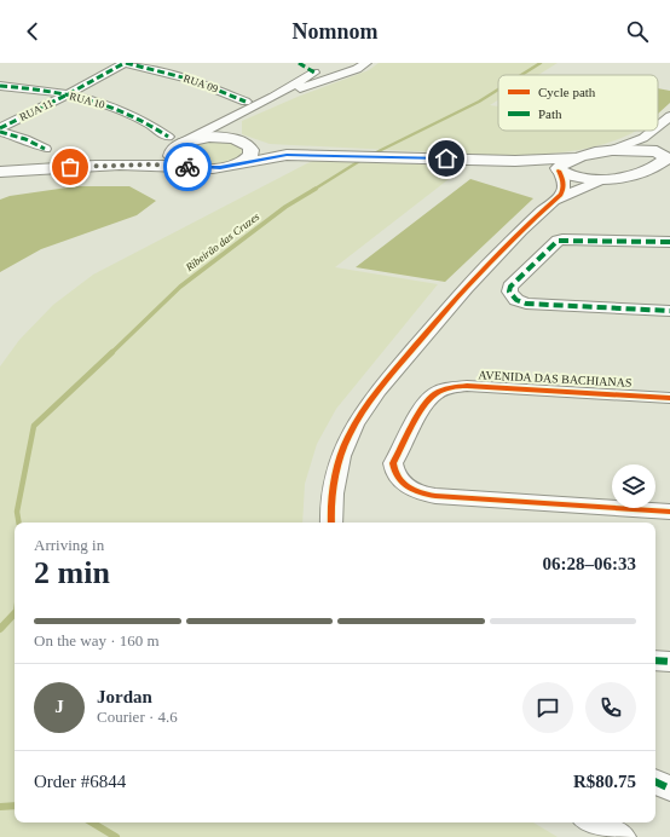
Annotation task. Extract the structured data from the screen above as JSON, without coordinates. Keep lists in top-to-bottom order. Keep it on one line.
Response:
{"streets":{"street":["RUA 09","RUA 10","RUA 11","AVENIDA DAS BACHIANAS"]},"crossings":[["RUA 09","RUA 11"],["RUA 10","RUA 11"]],"water":["Ribeirão das Cruzes"],"legend":["Cycle path","Path"],"page":{"header":"Nomnom","heading":["2 min","Arriving in","06:28–06:33"],"panel":["Jordan","Courier · 4.6","Order #6844","R$80.75"],"bar":"On the way · 160 m","round":"J"}}
